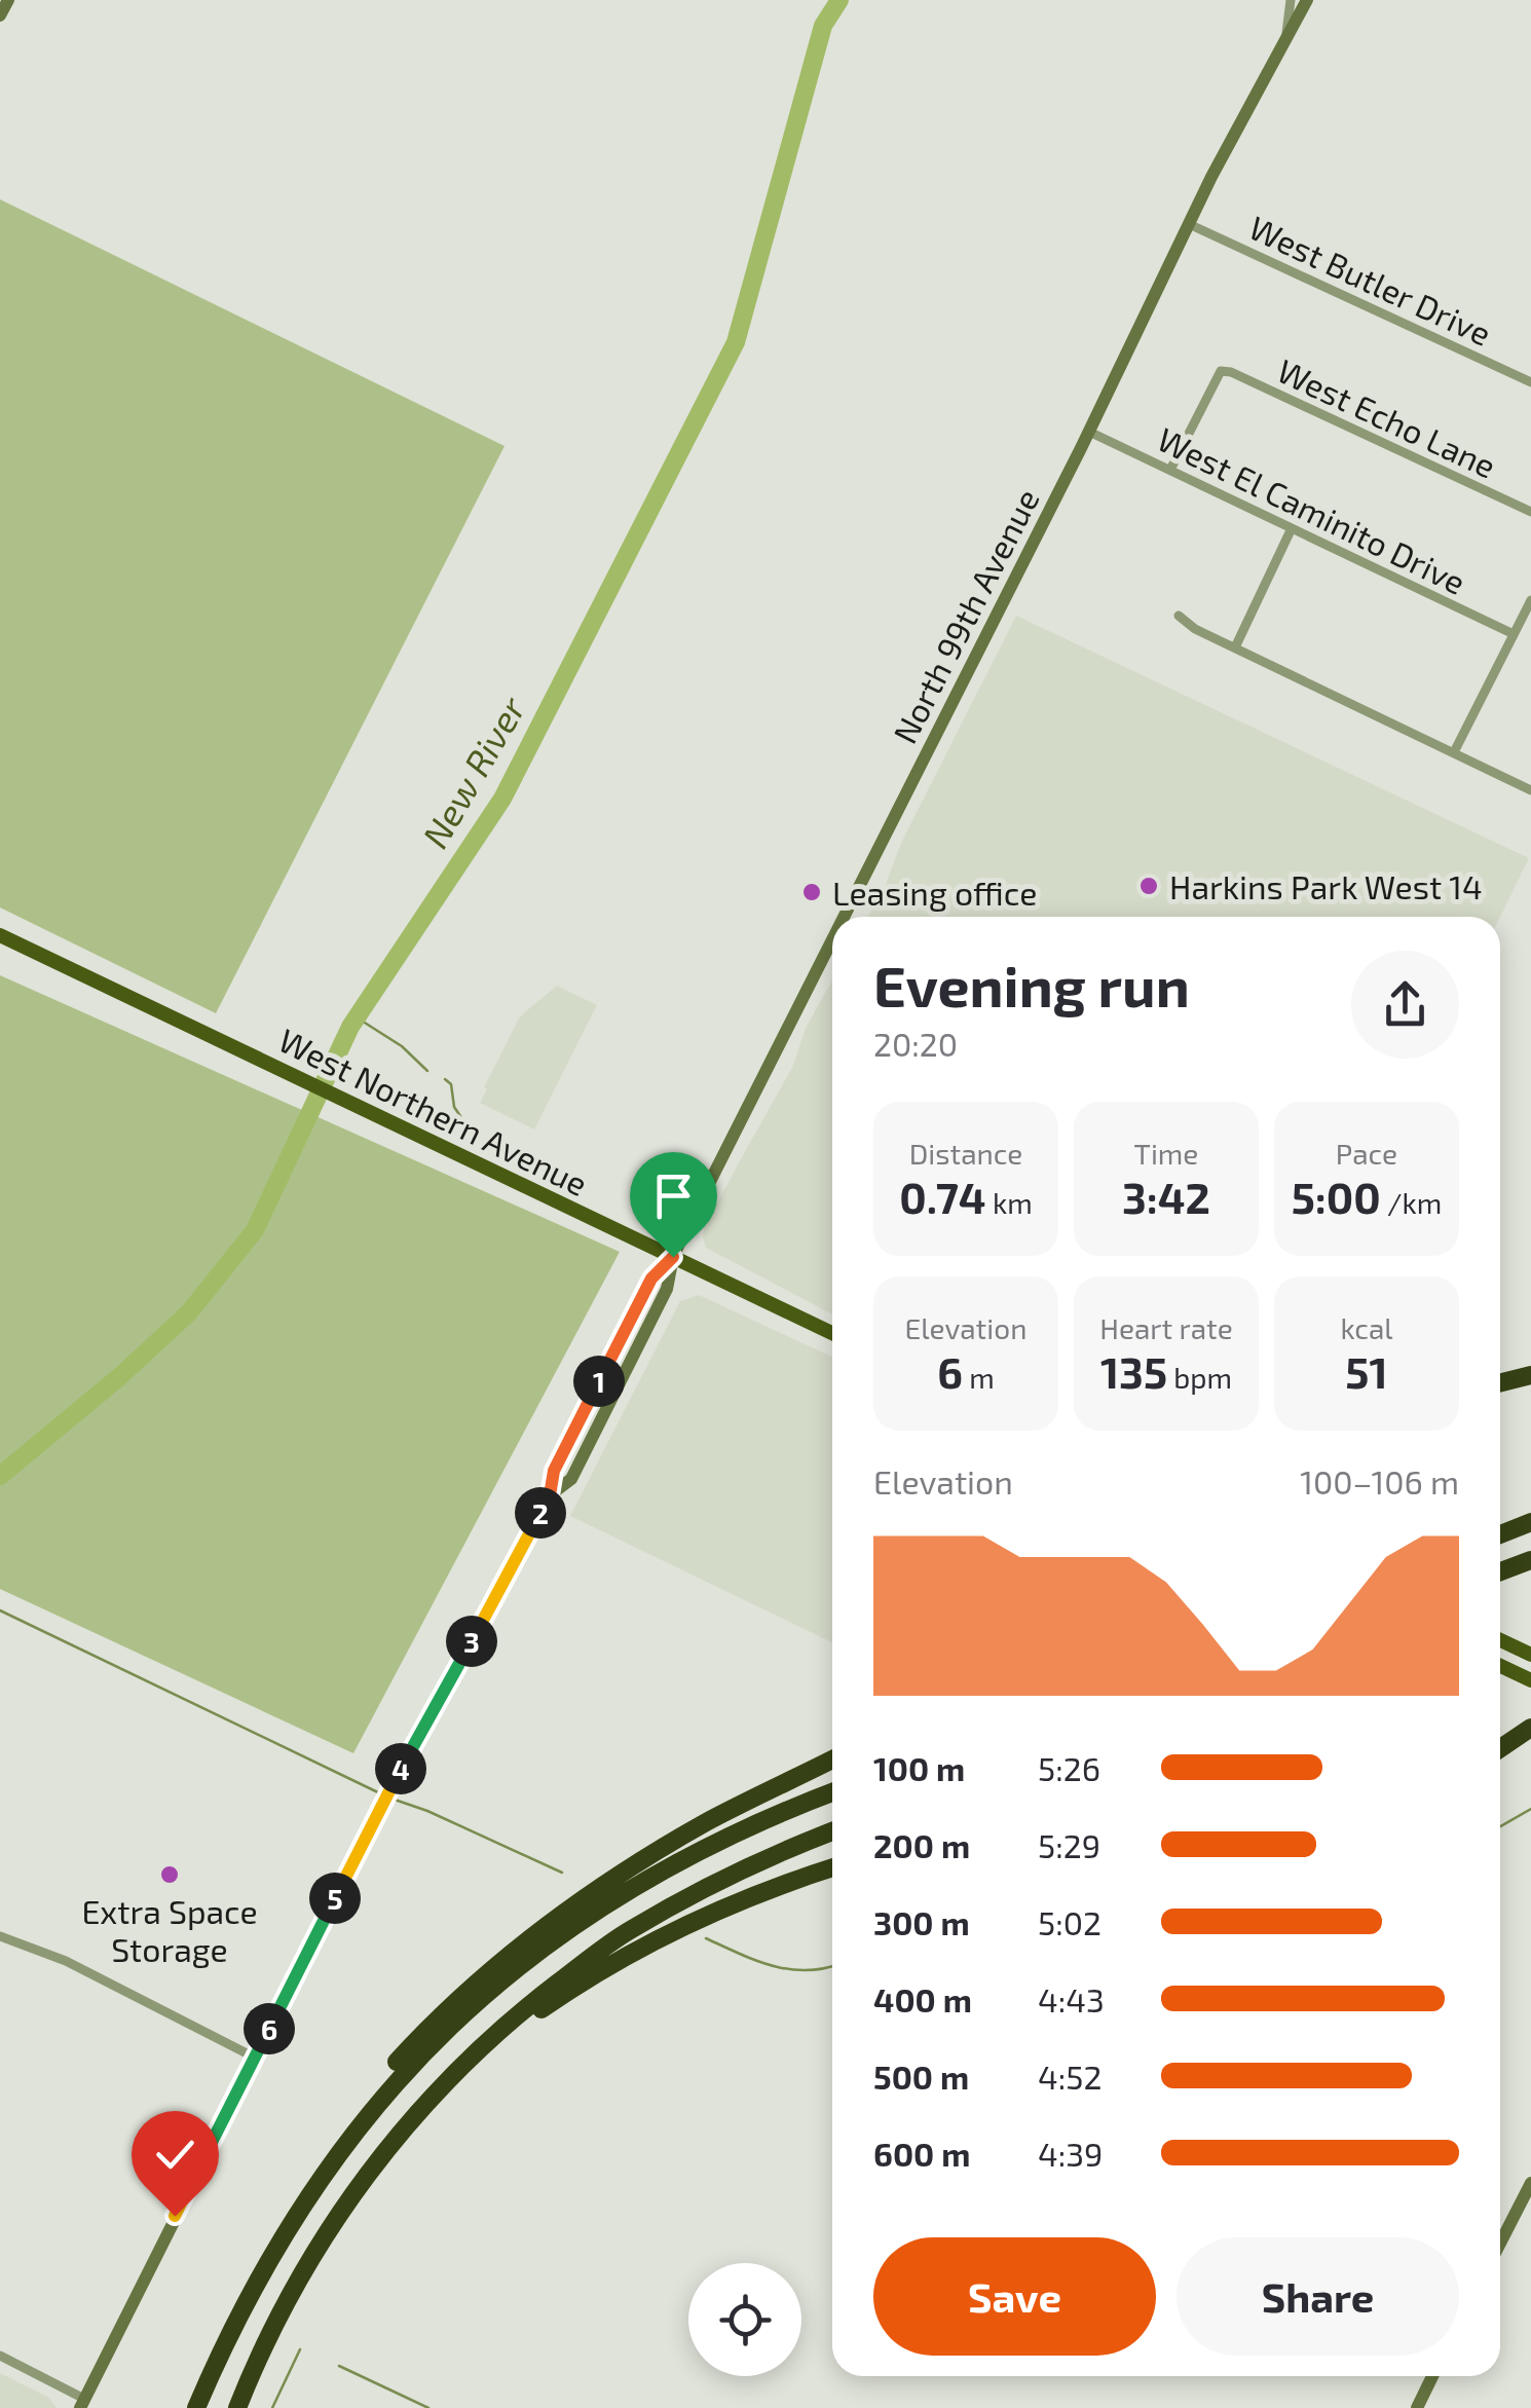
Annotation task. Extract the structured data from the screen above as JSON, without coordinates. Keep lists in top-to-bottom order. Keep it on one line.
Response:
{"streets":{"main road":["North 99th Avenue","West Northern Avenue"],"street":["West Butler Drive","West Echo Lane","West El Caminito Drive"]},"crossings":[["West Butler Drive","North 99th Avenue"],["West Echo Lane","West El Caminito Drive"],["West El Caminito Drive","North 99th Avenue"],["North 99th Avenue","West Northern Avenue"]],"water":["New River"],"places":["Harkins Park West 14","Leasing office","Extra Space Storage"],"page":{"heading":["Evening run","20:20"],"stats":[["Distance","0.74 km"],["Time","3:42"],["Pace","5:00 /km"],["Elevation","6 m"],["Heart rate","135 bpm"],["kcal","51"]],"pins":["1","2","3","4","5","6"],"chart":["Elevation","100–106 m"],"list":[{"name":"100 m","note":"5:26"},{"name":"200 m","note":"5:29"},{"name":"300 m","note":"5:02"},{"name":"400 m","note":"4:43"},{"name":"500 m","note":"4:52"},{"name":"600 m","note":"4:39"}],"buttons":["Save","Share"]}}
